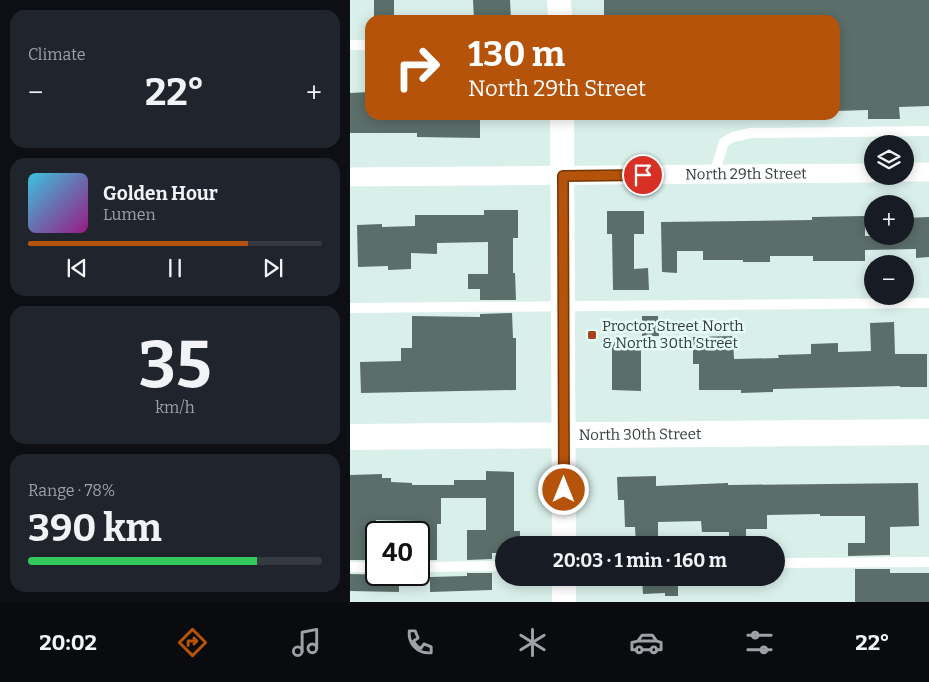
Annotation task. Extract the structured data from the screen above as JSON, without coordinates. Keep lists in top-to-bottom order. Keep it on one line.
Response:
{"streets":{"main road":["North 30th Street"],"street":["North 29th Street"]},"places":{"transit":["Proctor Street North & North 30th Street"]},"page":{"tile":["Climate",["35","km/h"],["Range · 78%","390 km"]],"turn":["130 m","North 29th Street"],"heat":["−","22°","+"],"map_buttons":["+","−"],"song":["Golden Hour","Lumen"],"limit":"40","trip":"20:03 · 1 min · 160 m","tabs":["20:02","22°"]}}
